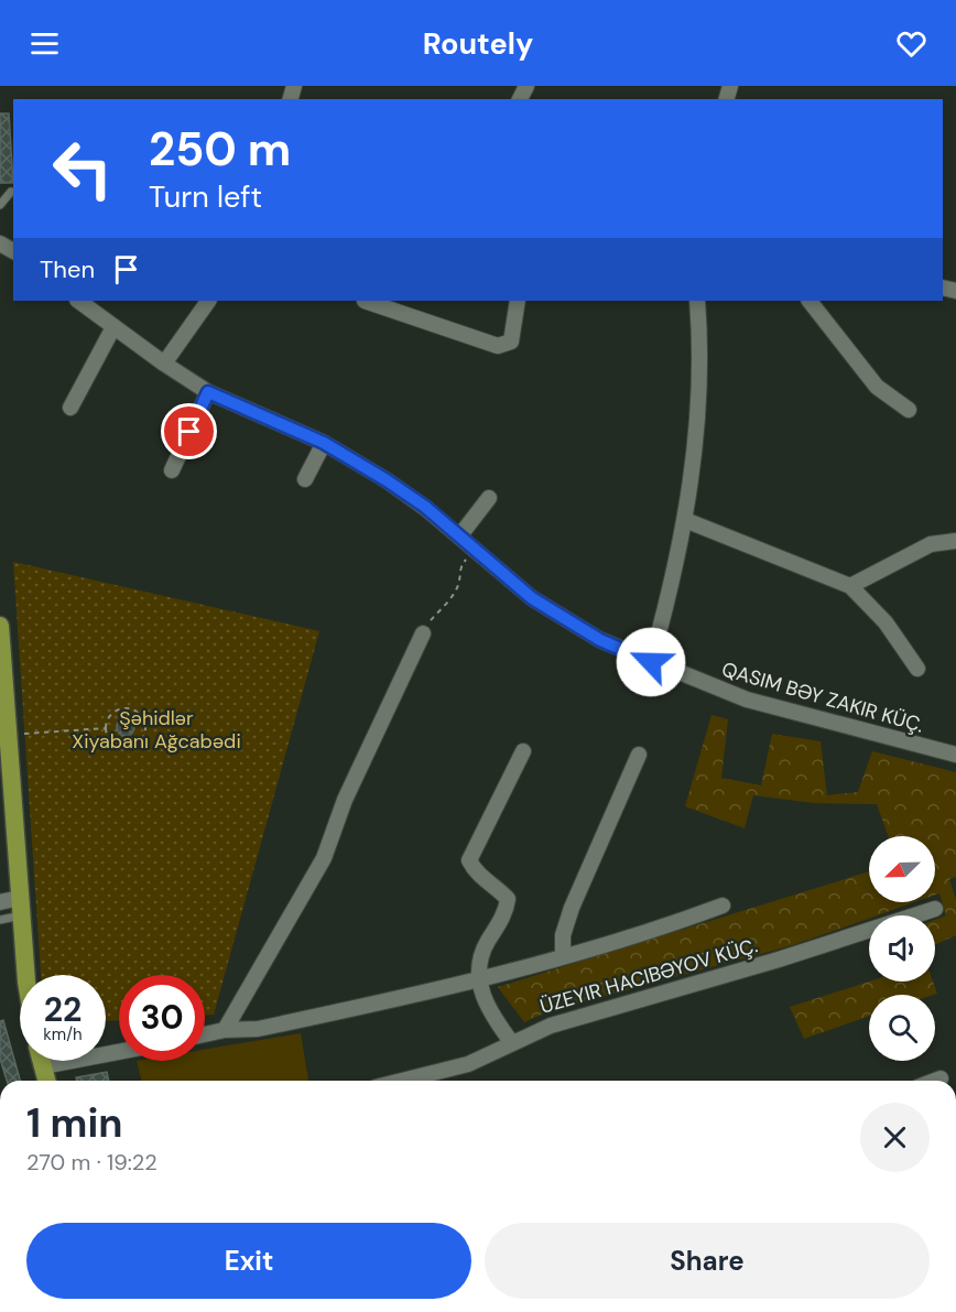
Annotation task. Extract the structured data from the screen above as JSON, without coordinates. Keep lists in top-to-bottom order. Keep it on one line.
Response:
{"parks":["Şəhidlər Xiyabanı Ağcabədi"],"north":"bottom left","page":{"header":"Routely","turn":["250 m","Turn left"],"then":"Then","speed":"22 km/h","limit":"30","heading":["1 min","270 m · 19:22"],"buttons":["Exit","Share"]}}
